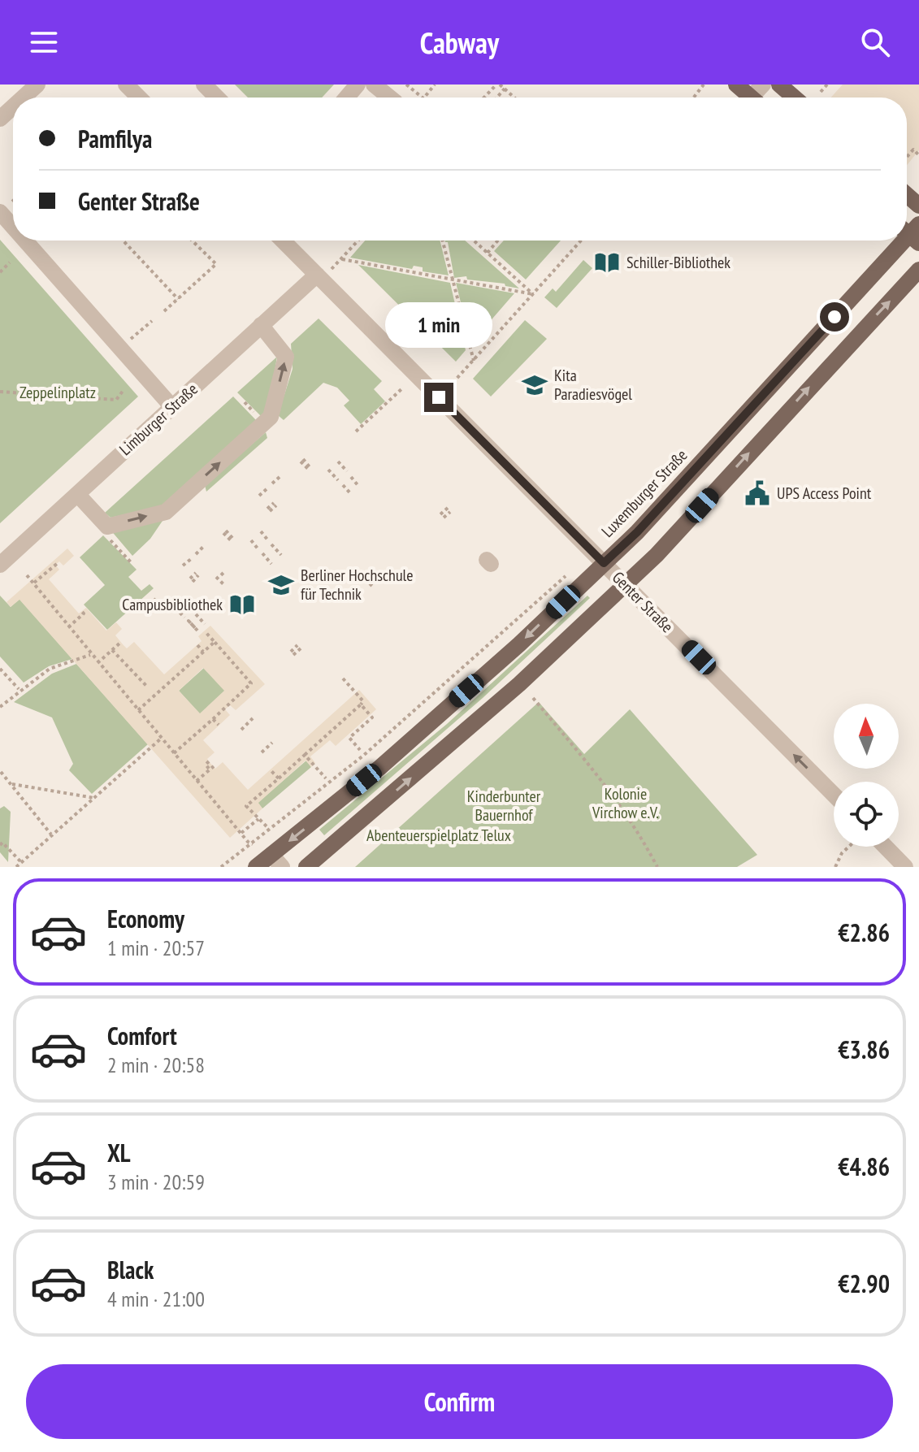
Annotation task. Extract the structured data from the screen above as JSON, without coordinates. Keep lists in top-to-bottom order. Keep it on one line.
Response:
{"streets":{"main road":["Luxemburger Straße"],"street":["Limburger Straße","Genter Straße"]},"crossings":[["Limburger Straße","Genter Straße"],["Luxemburger Straße","Genter Straße"]],"one_way":["Genter Straße"],"parks":["Zeppelinplatz","Kolonie Virchow e.V.","Kinderbunter Bauernhof","Abenteuerspielplatz Telux"],"places":{"library":["Schiller-Bibliothek","Campusbibliothek"],"school or university":["Kita Paradiesvögel","Berliner Hochschule für Technik"],"public building":["UPS Access Point"]},"north":"top","page":{"header":"Cabway","banner":["Pamfilya","Genter Straße"],"bubble":"1 min","list":[{"name":"Economy","note":"1 min · 20:57","value":"€2.86"},{"name":"Comfort","note":"2 min · 20:58","value":"€3.86"},{"name":"XL","note":"3 min · 20:59","value":"€4.86"},{"name":"Black","note":"4 min · 21:00","value":"€2.90"}],"buttons":"Confirm"}}
